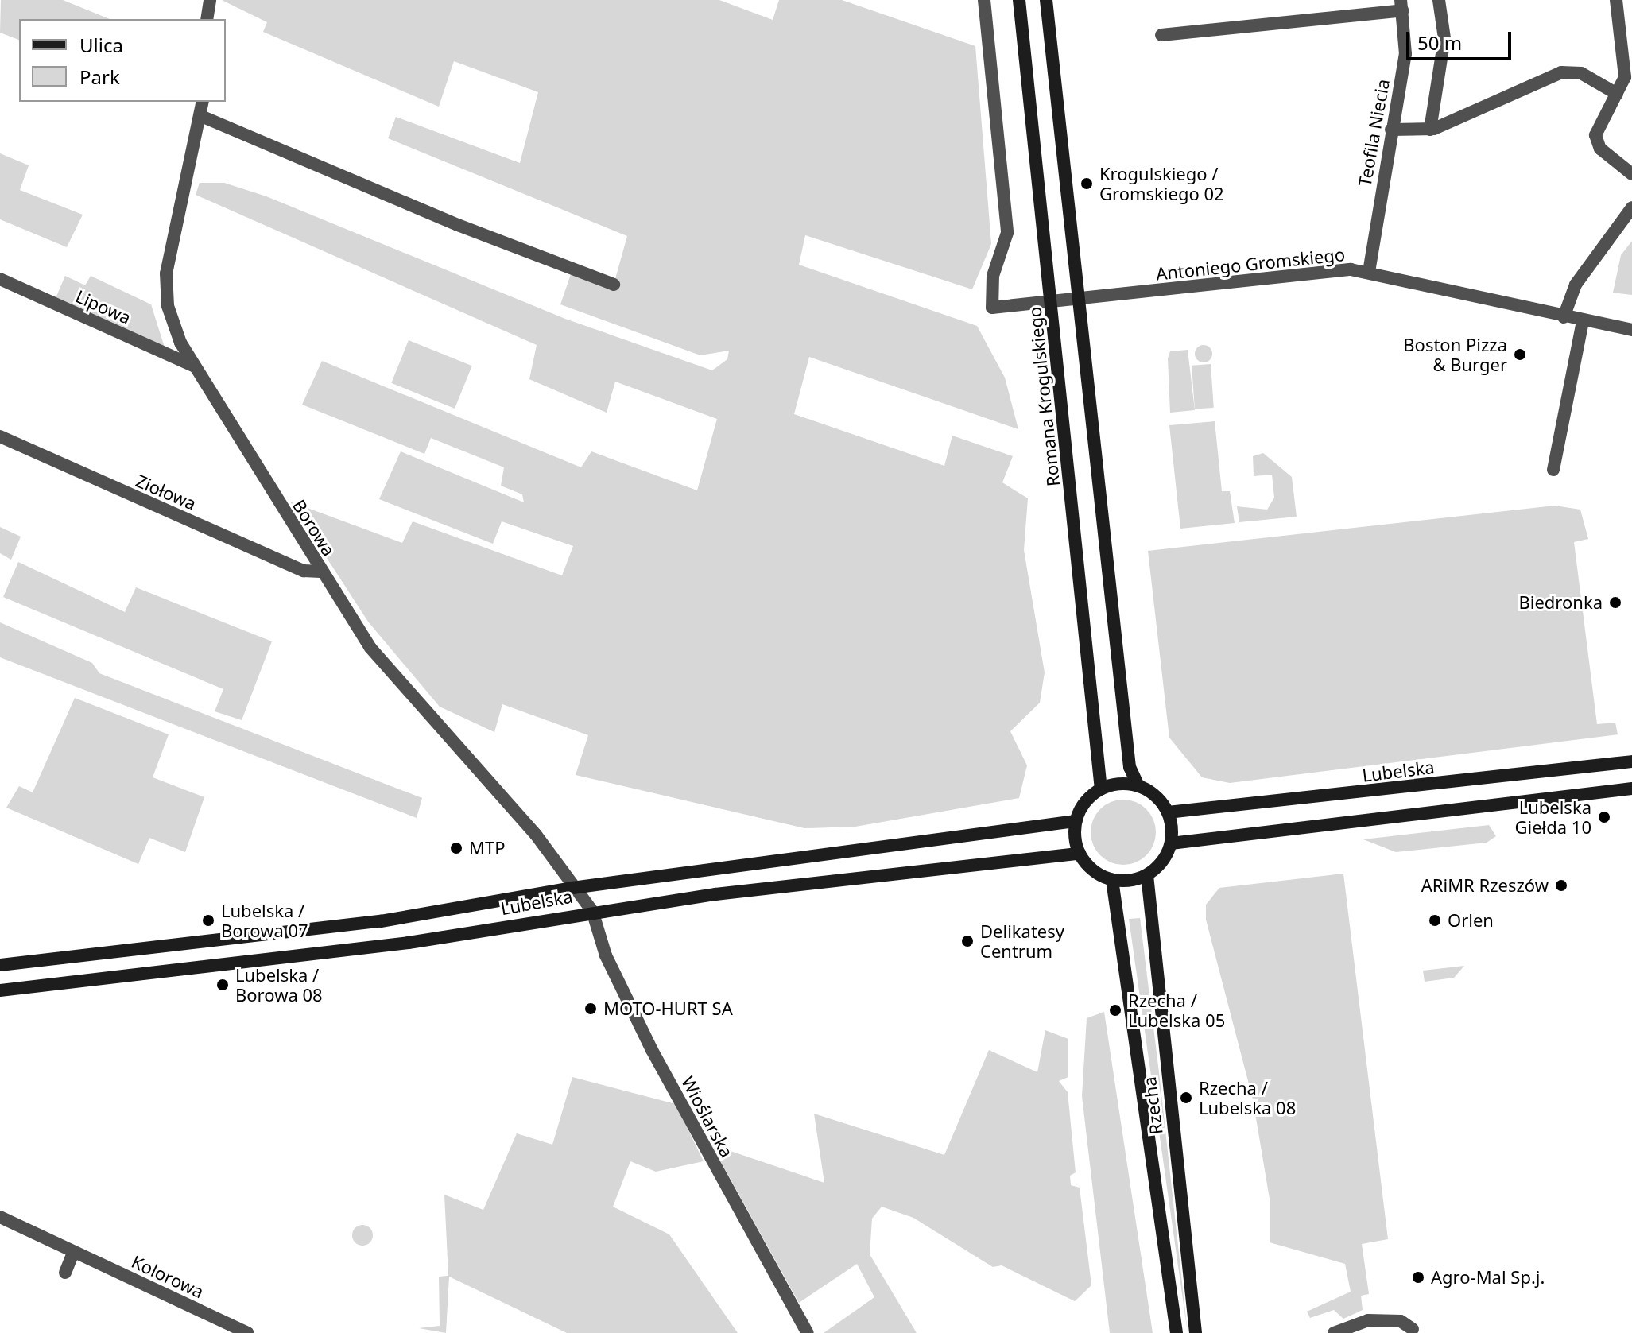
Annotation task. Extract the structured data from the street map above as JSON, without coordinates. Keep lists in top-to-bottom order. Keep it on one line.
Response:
{"streets":{"main road":["Romana Krogulskiego","Lubelska","Rzecha"],"street":["Teofila Niecia","Antoniego Gromskiego","Lipowa","Ziołowa","Borowa","Wioślarska","Kolorowa"]},"crossings":[["Teofila Niecia","Antoniego Gromskiego"],["Antoniego Gromskiego","Romana Krogulskiego"],["Lipowa","Borowa"],["Romana Krogulskiego","Lubelska"],["Romana Krogulskiego","Rzecha"],["Ziołowa","Borowa"],["Borowa","Lubelska"],["Borowa","Wioślarska"],["Lubelska","Rzecha"],["Lubelska","Wioślarska"]],"places":["Krogulskiego / Gromskiego 02","Boston Pizza & Burger","Biedronka","Lubelska Giełda 10","MTP","ARiMR Rzeszów","Lubelska / Borowa 07","Orlen","Delikatesy Centrum","Lubelska / Borowa 08","MOTO-HURT SA","Rzecha / Lubelska 05","Rzecha / Lubelska 08","Agro-Mal Sp.j."],"legend":["Ulica","Park"],"scale_bar":"50 m"}
